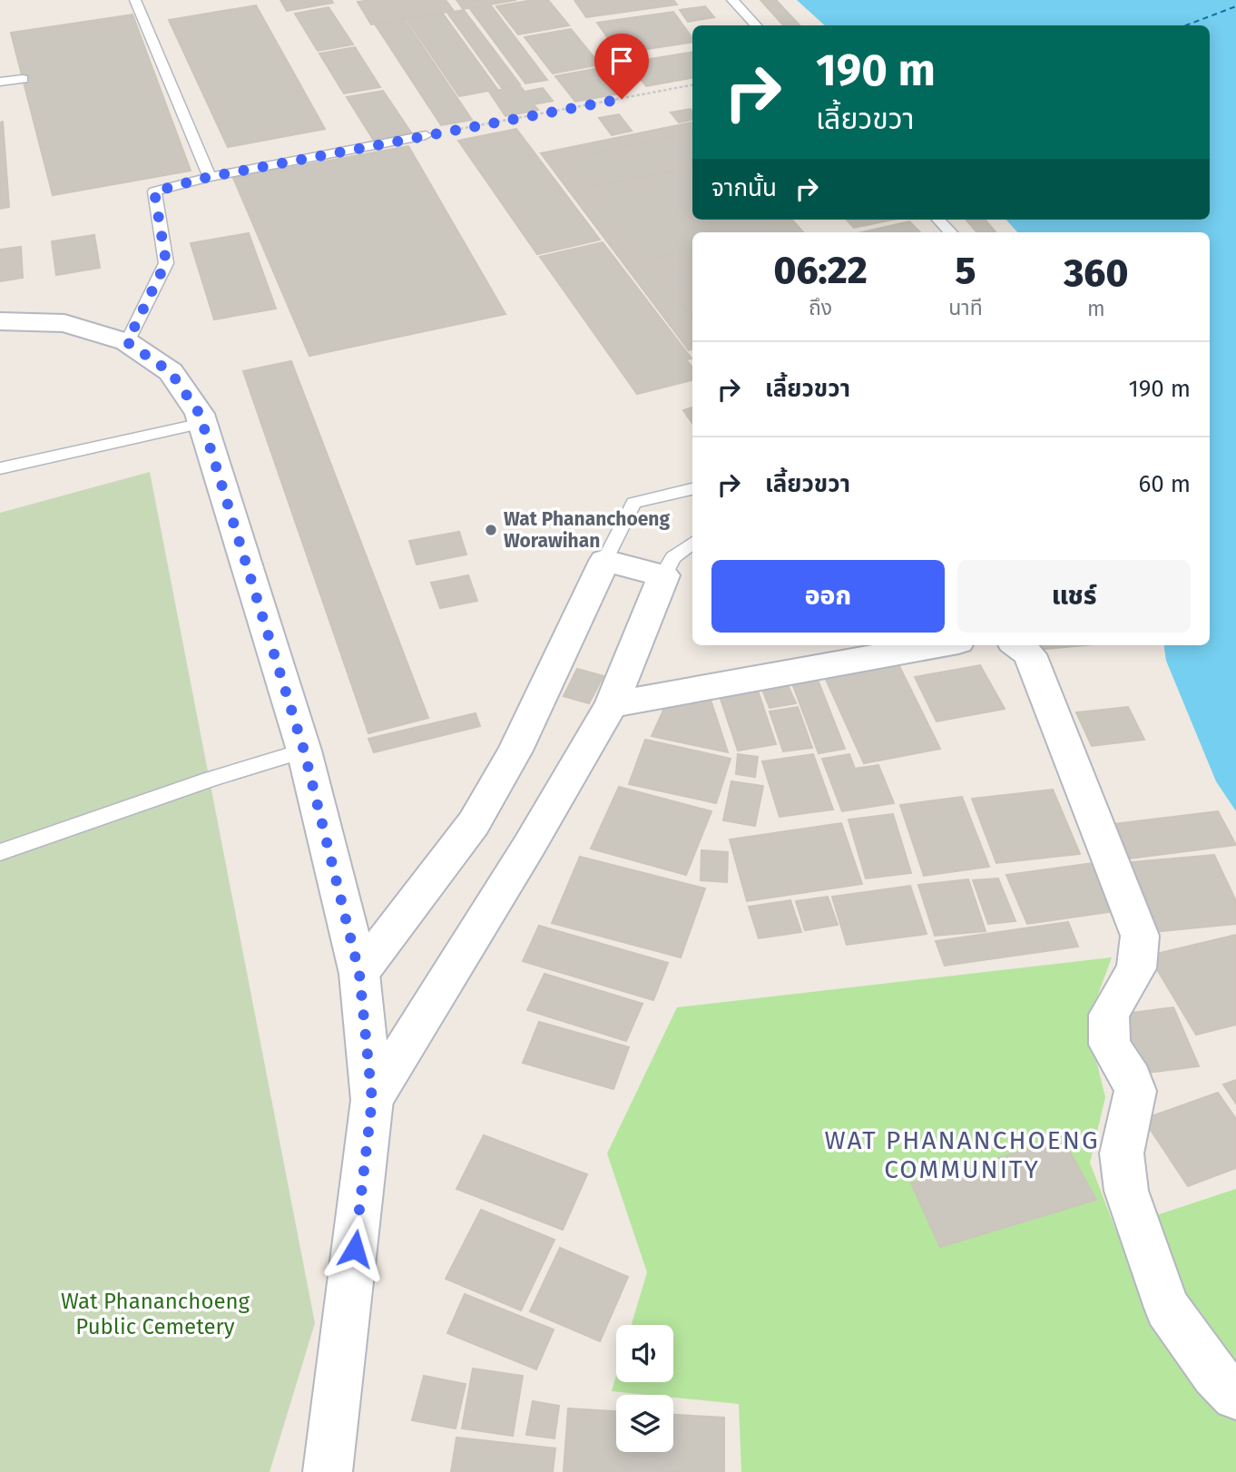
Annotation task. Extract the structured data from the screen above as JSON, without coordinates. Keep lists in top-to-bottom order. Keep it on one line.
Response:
{"districts":["WAT PHANANCHOENG COMMUNITY"],"parks":["Wat Phananchoeng Public Cemetery"],"places":["Wat Phananchoeng Worawihan"],"page":{"turn":["190 m","เลี้ยวขวา"],"then":"จากนั้น","eta":["06:22","ถึง","5","นาที","360","m"],"list":[{"name":"เลี้ยวขวา","value":"190 m"},{"name":"เลี้ยวขวา","value":"60 m"}],"buttons":["ออก","แชร์"]}}
